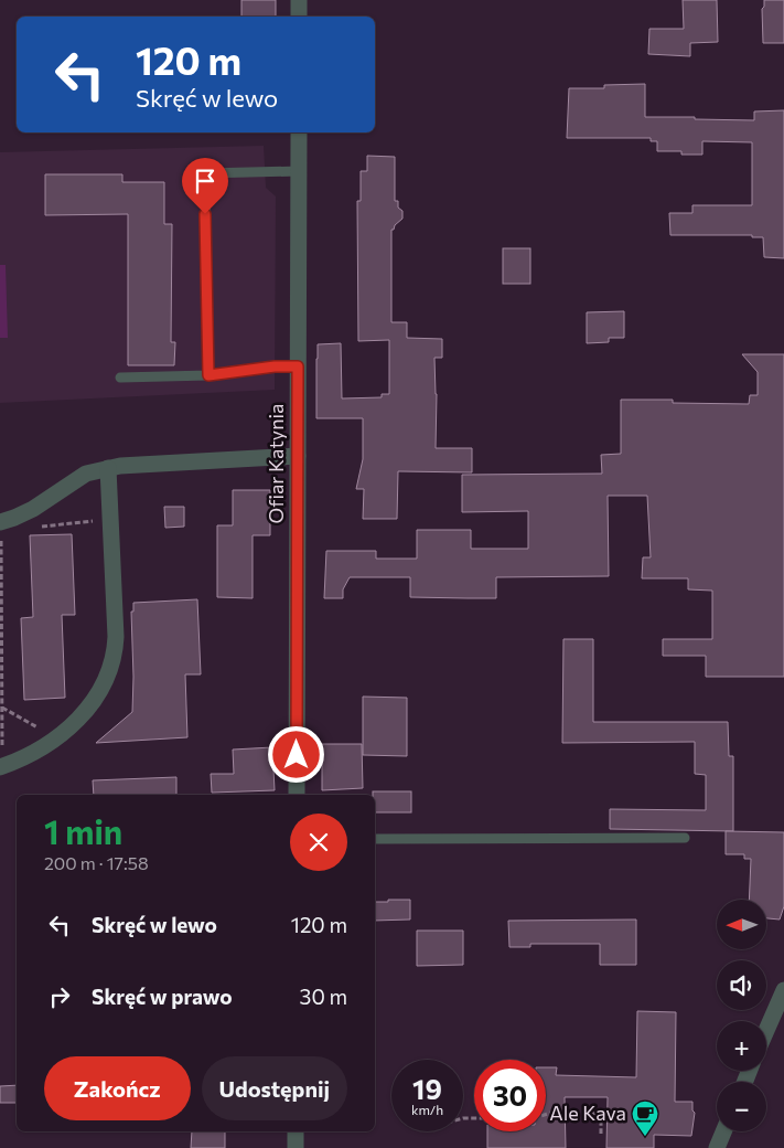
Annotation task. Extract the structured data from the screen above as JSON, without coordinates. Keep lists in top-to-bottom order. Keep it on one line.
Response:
{"streets":{"street":["Ofiar Katynia"]},"places":{"cafe":["Ale Kava"]},"north":"left","page":{"turn":["120 m","Skręć w lewo"],"heading":["1 min","200 m · 17:58"],"list":[{"name":"Skręć w lewo","value":"120 m"},{"name":"Skręć w prawo","value":"30 m"}],"map_buttons":["+","−"],"buttons":["Zakończ","Udostępnij"],"speed":"19 km/h","limit":"30"}}
